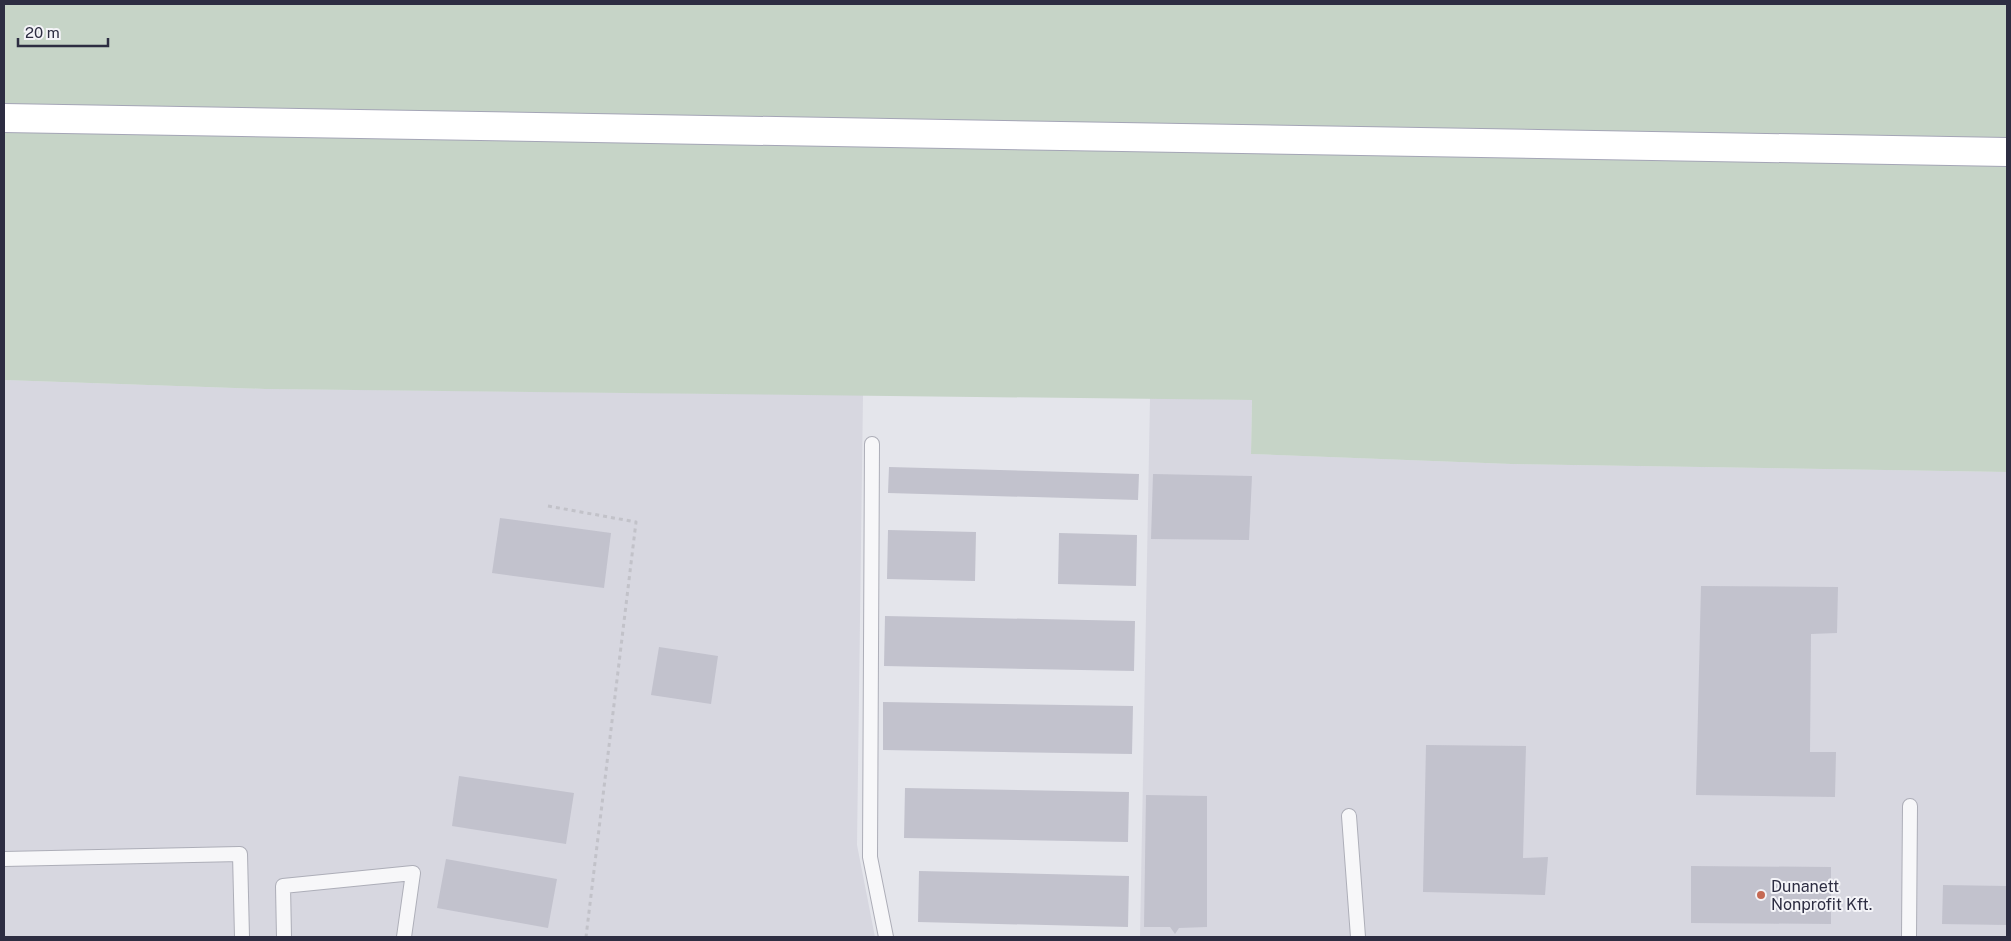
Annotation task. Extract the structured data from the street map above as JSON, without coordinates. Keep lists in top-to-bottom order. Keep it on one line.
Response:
{"places":["Dunanett Nonprofit Kft."],"scale_bar":"20 m"}
